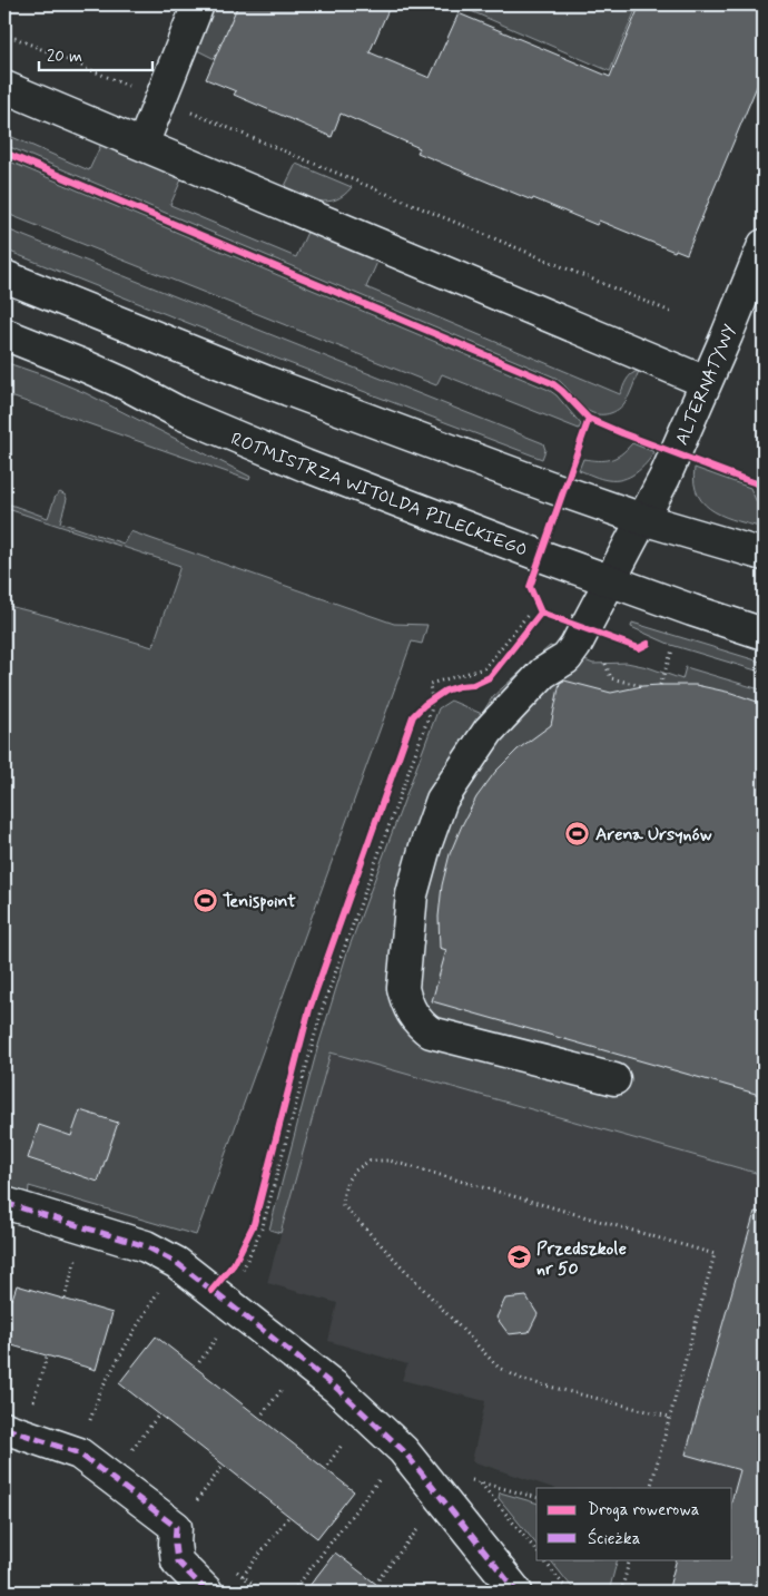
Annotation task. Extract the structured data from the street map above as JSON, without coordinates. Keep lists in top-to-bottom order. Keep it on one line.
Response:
{"streets":{"main road":["ALTERNATYWY","ROTMISTRZA WITOLDA PILECKIEGO"]},"crossings":[["ALTERNATYWY","ROTMISTRZA WITOLDA PILECKIEGO"]],"places":{"sports":["Arena Ursynów","Tenispoint"],"school or university":["Przedszkole nr 50"]},"legend":["Droga rowerowa","Ścieżka"],"scale_bar":"20 m"}
